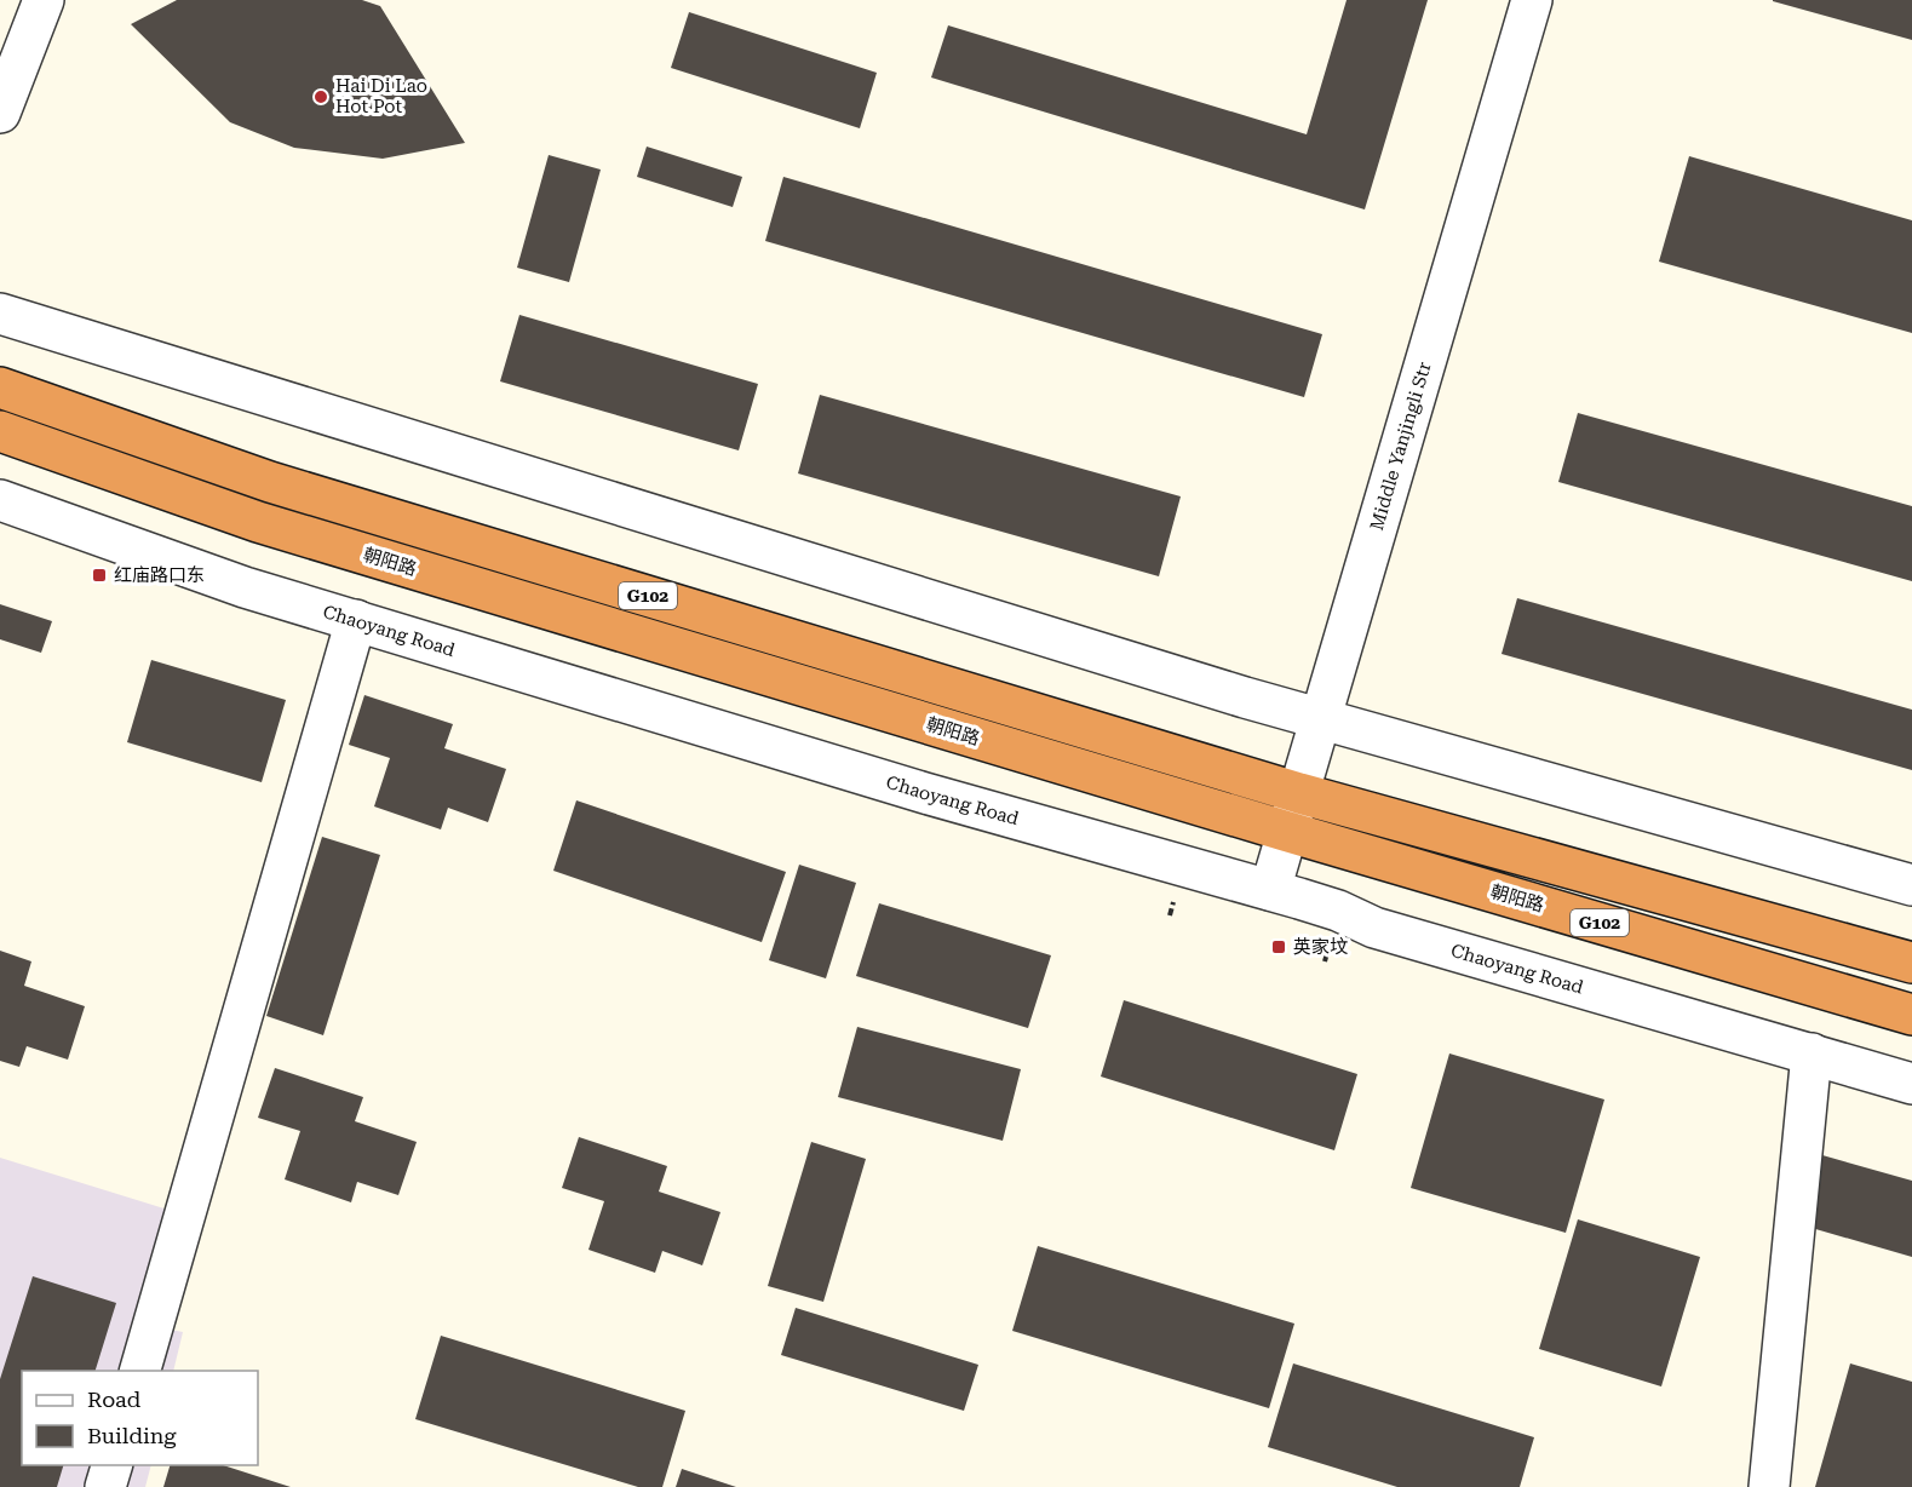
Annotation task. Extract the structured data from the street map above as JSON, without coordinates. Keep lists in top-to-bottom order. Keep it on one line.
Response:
{"streets":{"highway":["朝阳路","G102"],"street":["Middle Yanjingli Str","Chaoyang Road"]},"crossings":[["Middle Yanjingli Str","朝阳路"],["Middle Yanjingli Str","G102"],["Middle Yanjingli Str","Chaoyang Road"]],"places":{"other":["Hai Di Lao Hot Pot"],"transit":["红庙路口东","英家坟"]},"legend":["Road","Building"]}
